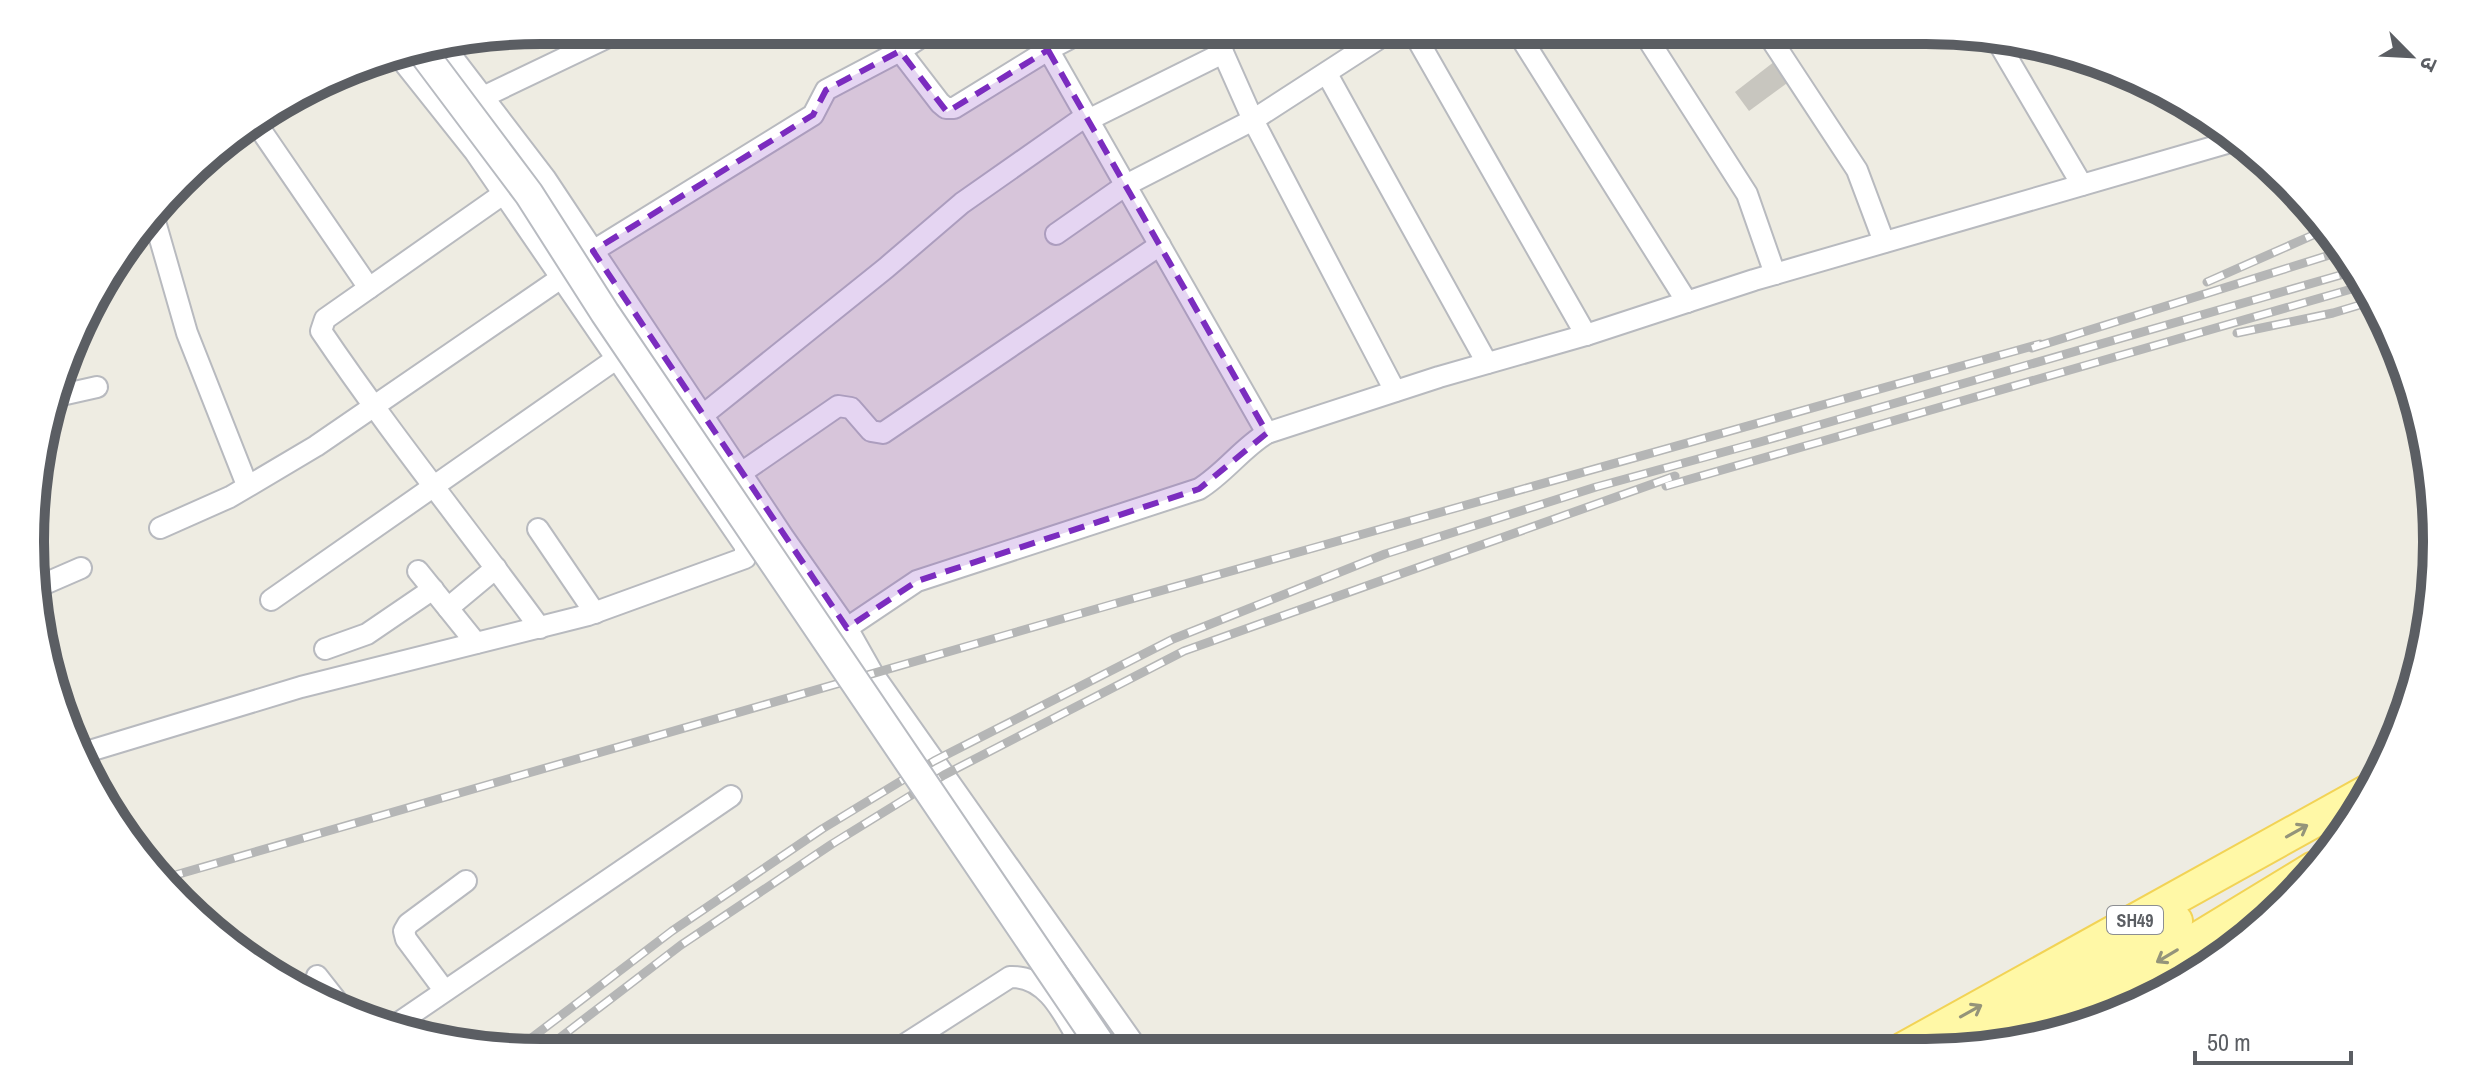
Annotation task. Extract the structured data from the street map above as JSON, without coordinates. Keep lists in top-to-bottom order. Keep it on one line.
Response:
{"streets":{"main road":["SH49"]},"scale_bar":"50 m","north":"bottom right"}
